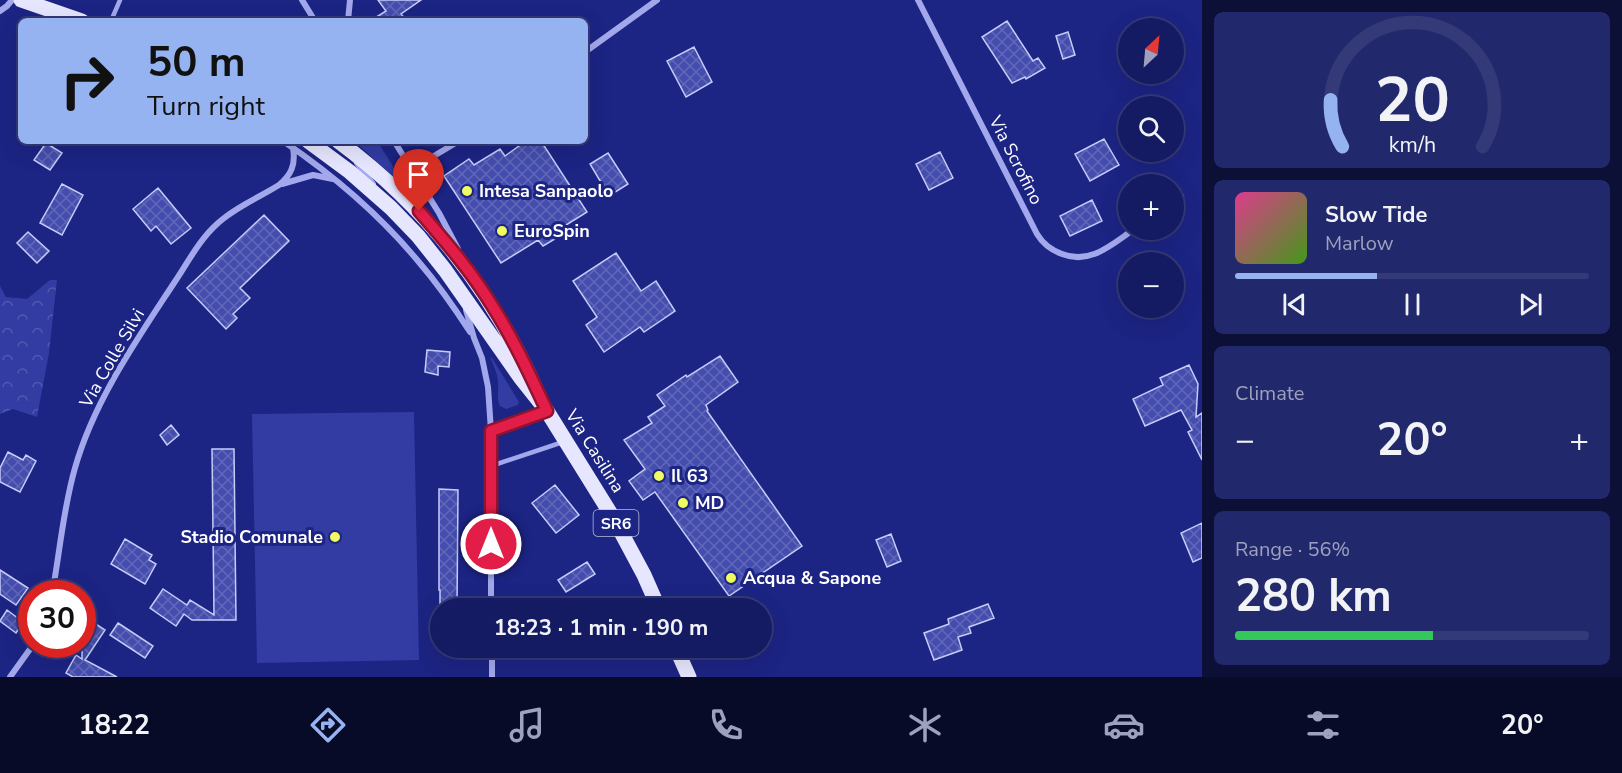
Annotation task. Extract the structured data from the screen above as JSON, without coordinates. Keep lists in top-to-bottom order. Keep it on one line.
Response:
{"streets":{"main road":["Via Casilina","SR6"],"street":["Via Scrofino","Via Colle Silvi"]},"places":["Intesa Sanpaolo","EuroSpin","Il 63","MD","Stadio Comunale","Acqua & Sapone"],"north":"top right","page":{"map_buttons":["+","−"],"turn":["50 m","Turn right"],"song":["Slow Tide","Marlow"],"tile":["Climate",["Range · 56%","280 km"]],"heat":["−","20°","+"],"limit":"30","trip":"18:23 · 1 min · 190 m","tabs":["18:22","20°"],"gauge":["20","km/h"]}}
